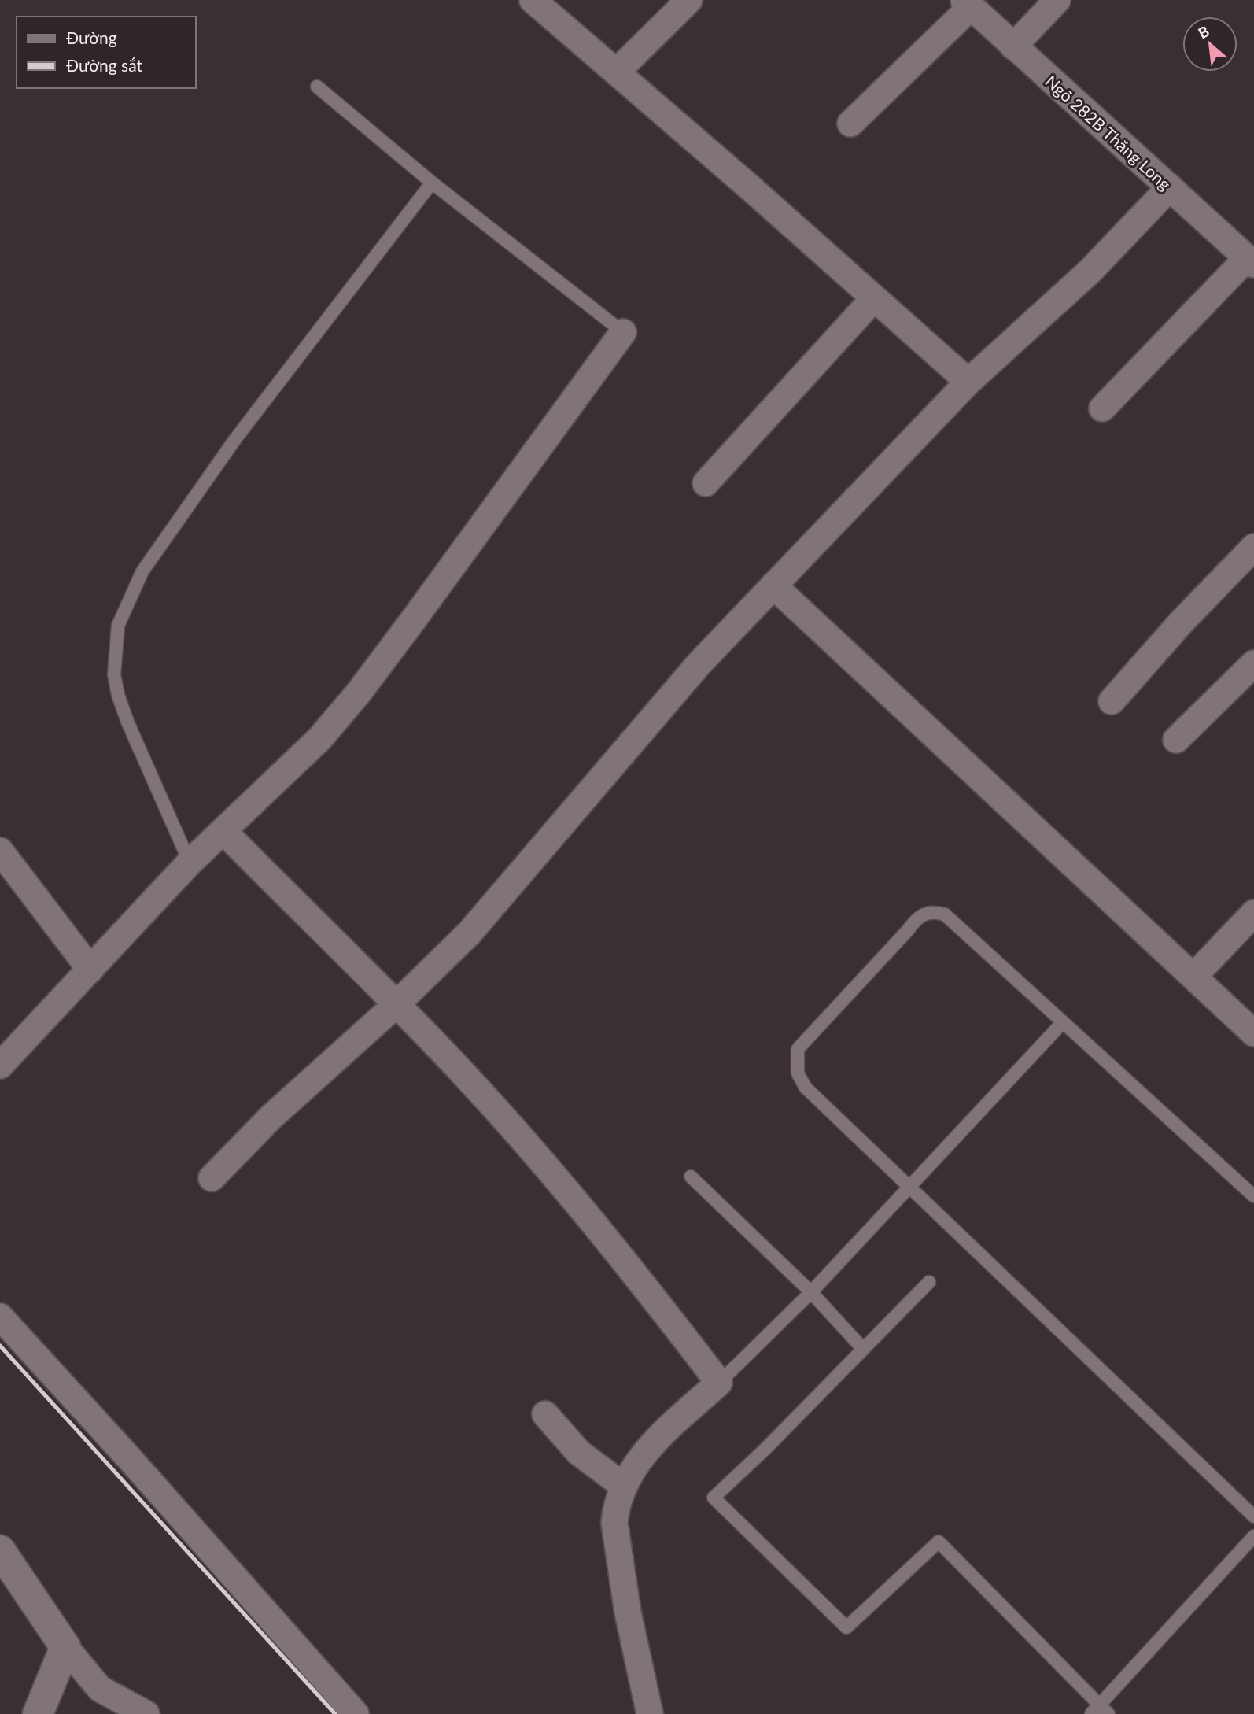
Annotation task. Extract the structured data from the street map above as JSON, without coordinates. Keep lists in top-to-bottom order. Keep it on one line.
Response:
{"streets":{"street":["Ngõ 282B Thăng Long"]},"legend":["Đường","Đường sắt"],"north":"top left"}
